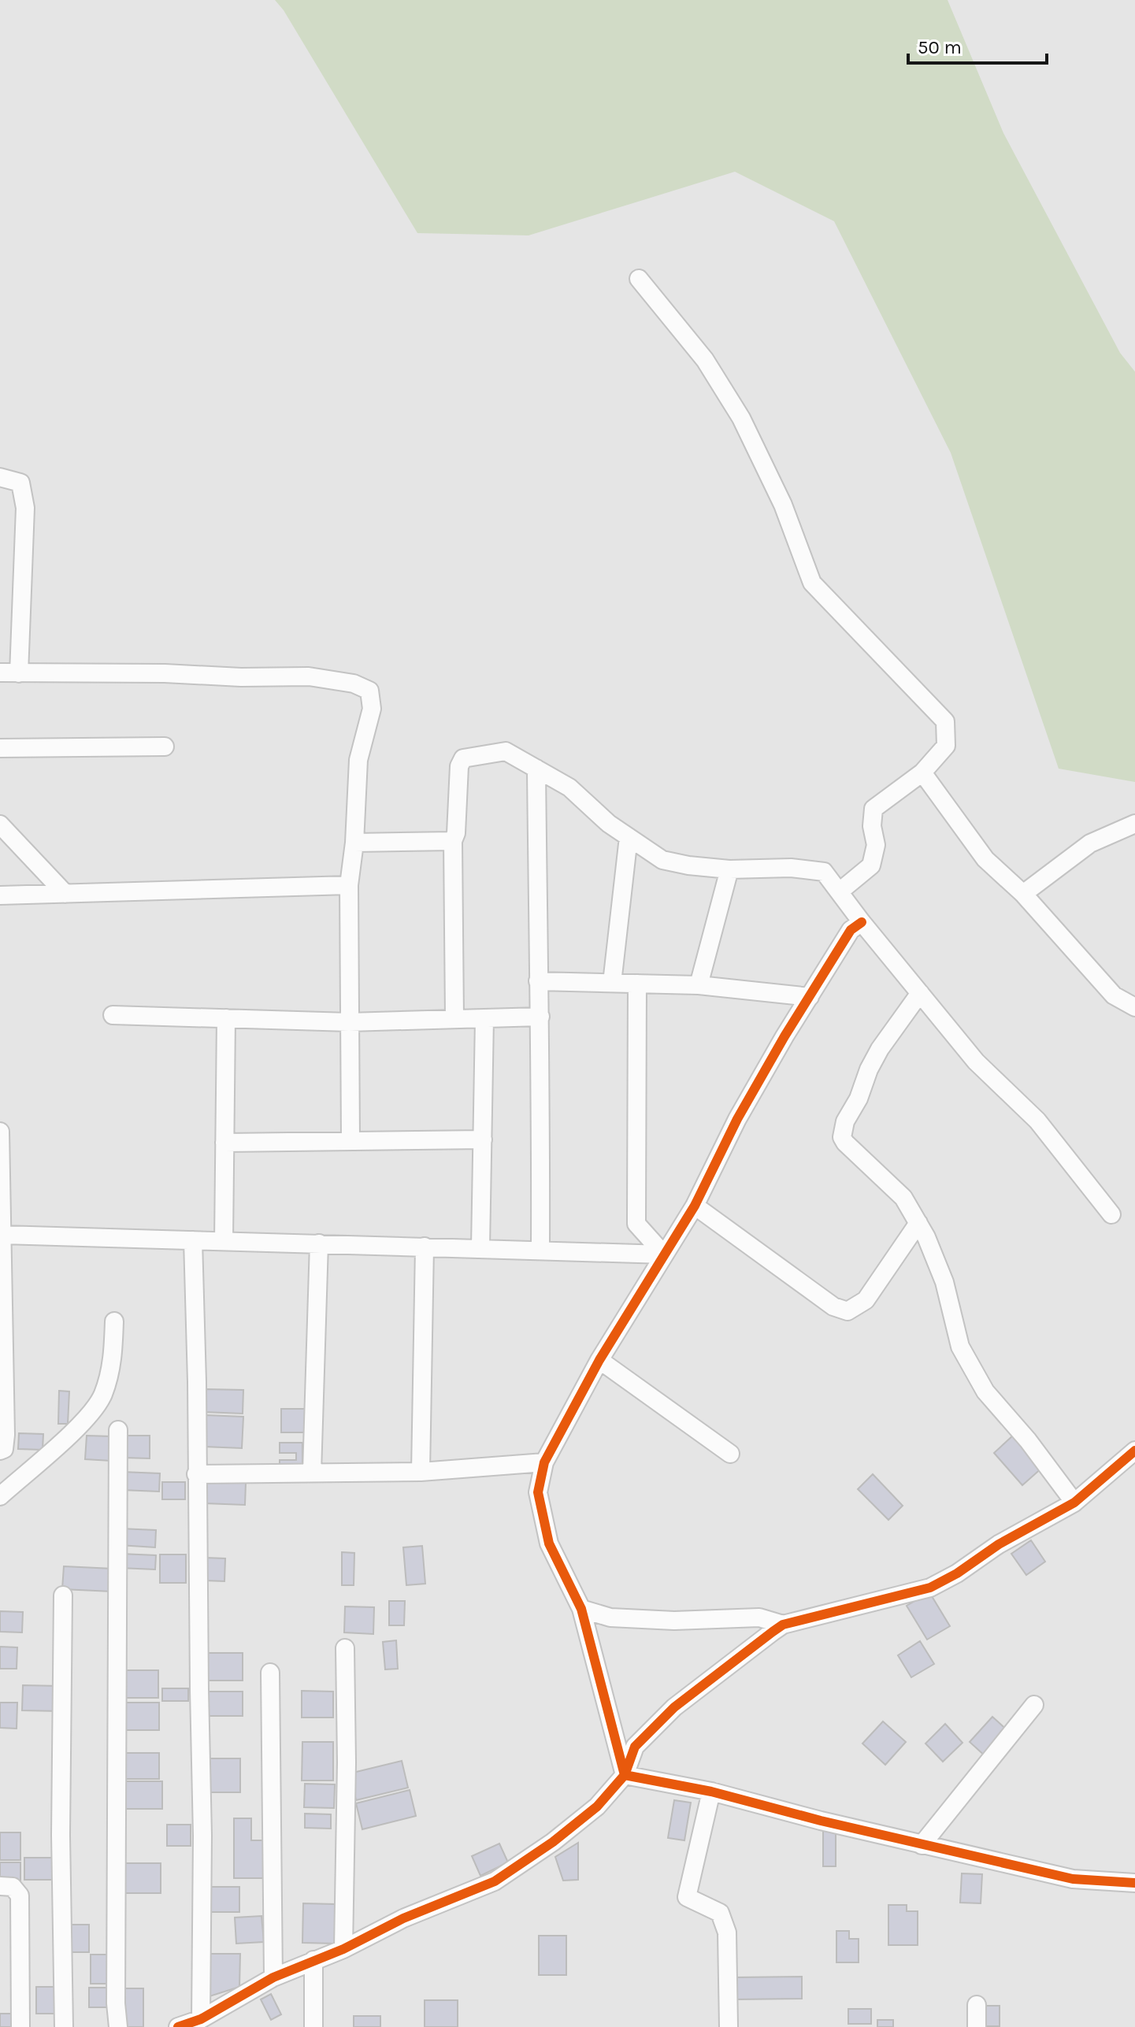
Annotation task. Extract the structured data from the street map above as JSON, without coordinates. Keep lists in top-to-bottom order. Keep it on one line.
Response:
{"scale_bar":"50 m"}
